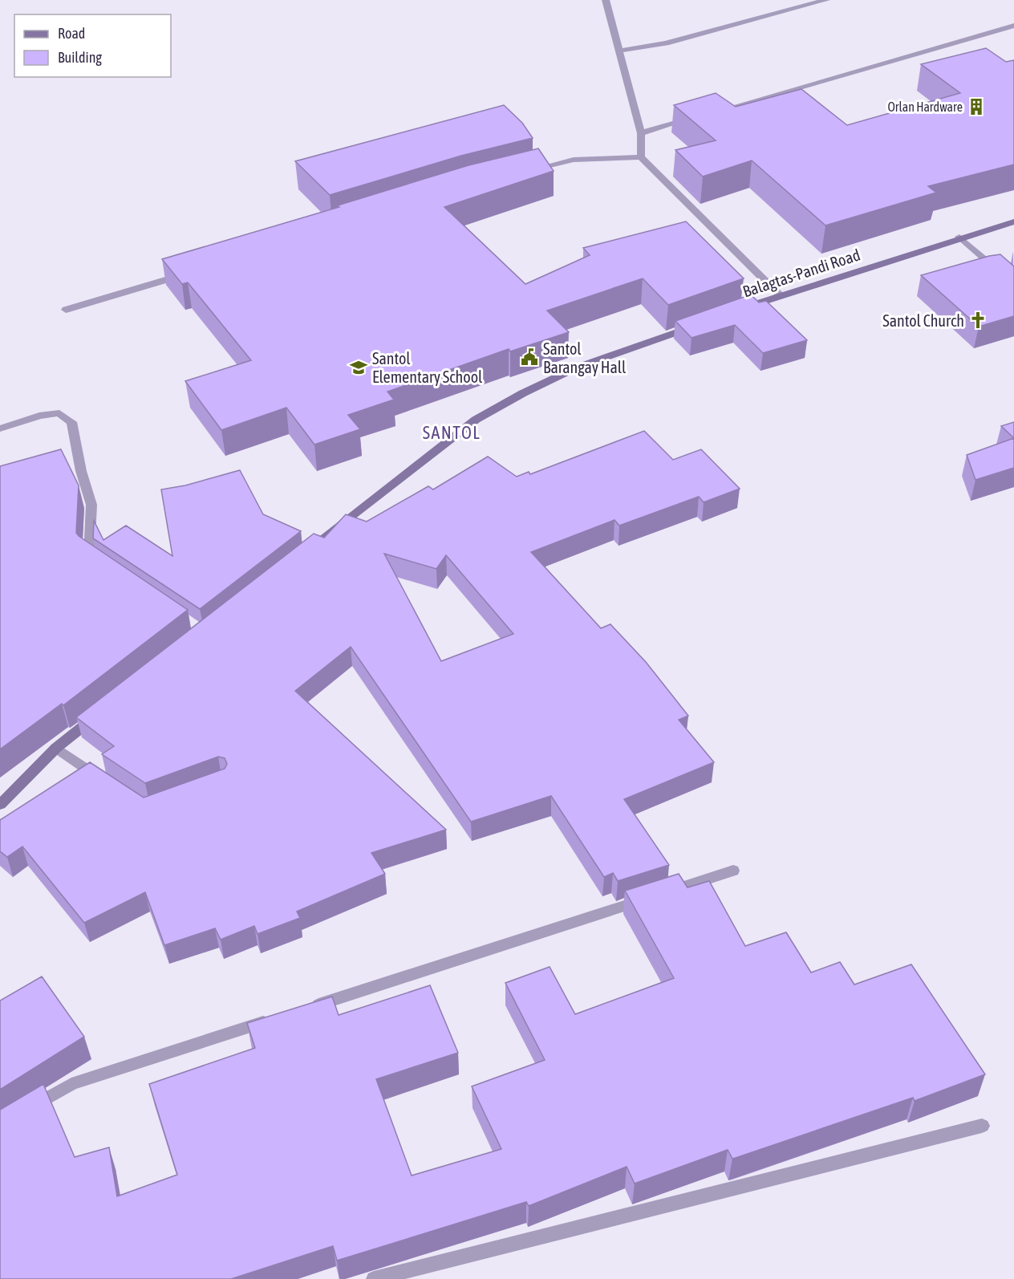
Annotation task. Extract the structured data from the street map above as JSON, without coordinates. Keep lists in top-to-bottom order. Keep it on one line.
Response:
{"streets":{"main road":["Balagtas-Pandi Road"]},"districts":["SANTOL"],"places":{"building":["Orlan Hardware"],"church":["Santol Church"],"public building":["Santol Barangay Hall"],"school or university":["Santol Elementary School"]},"legend":["Road","Building"]}
